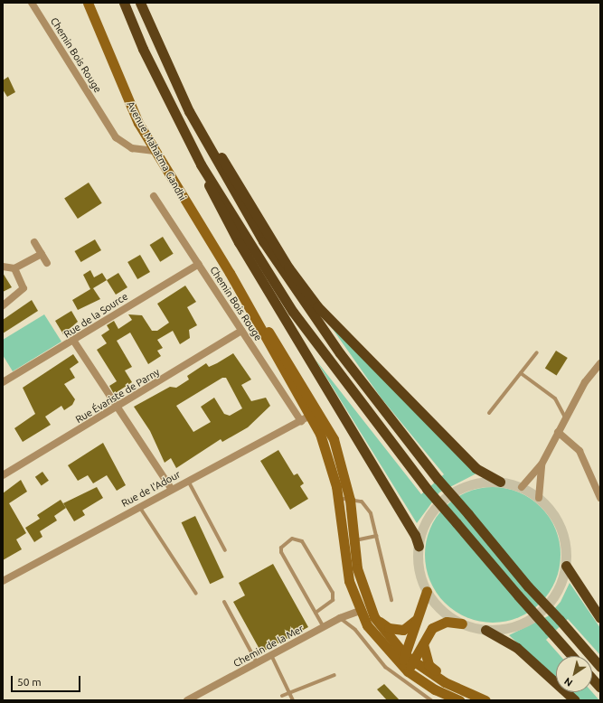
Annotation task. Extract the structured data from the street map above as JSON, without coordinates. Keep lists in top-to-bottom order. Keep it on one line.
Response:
{"streets":{"main road":["Avenue Mahatma Gandhi"],"street":["Chemin Bois Rouge","Rue de la Source","Rue Évariste de Parny","Rue de l'Adour","Chemin de la Mer"]},"crossings":[["Chemin Bois Rouge","Avenue Mahatma Gandhi"],["Chemin Bois Rouge","Rue de la Source"],["Chemin Bois Rouge","Rue Évariste de Parny"],["Chemin Bois Rouge","Rue de l'Adour"],["Avenue Mahatma Gandhi","Rue de l'Adour"],["Avenue Mahatma Gandhi","Chemin de la Mer"]],"scale_bar":"50 m","north":"bottom left"}
